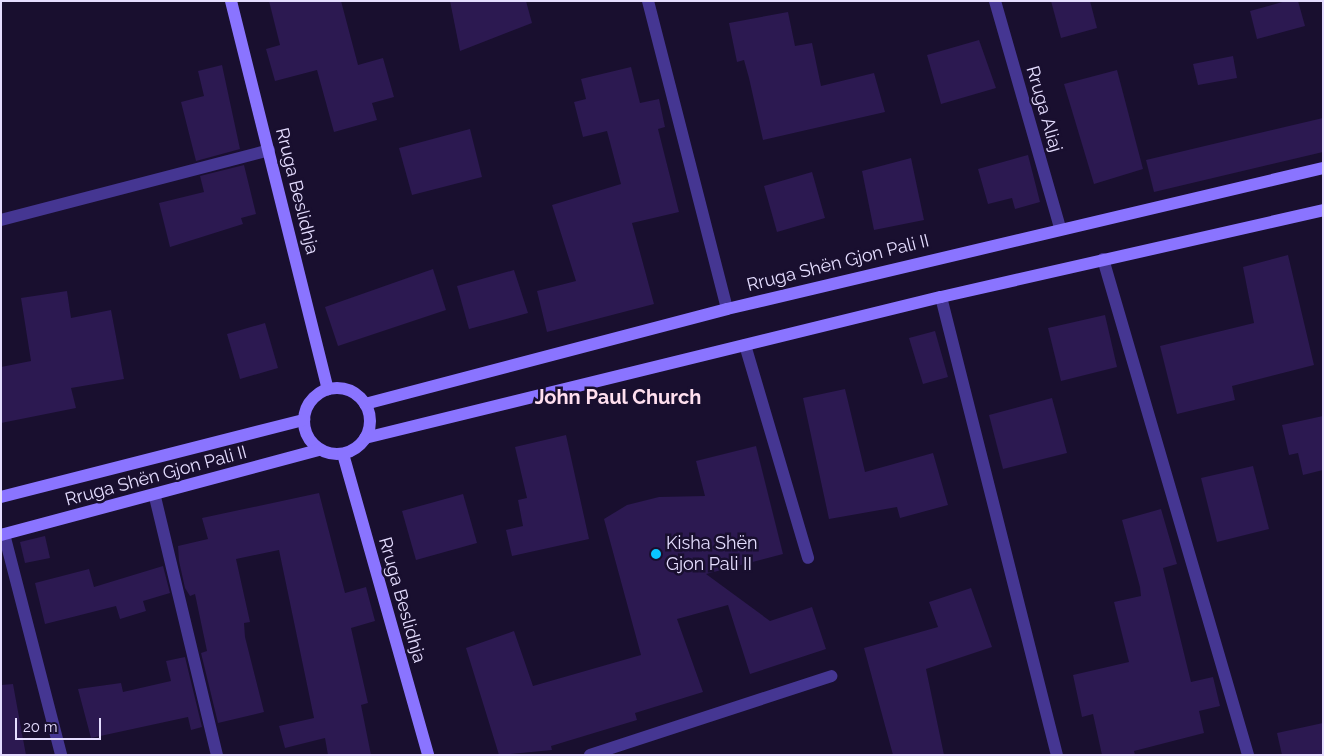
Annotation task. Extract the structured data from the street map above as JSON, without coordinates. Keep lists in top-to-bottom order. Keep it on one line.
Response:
{"streets":{"street":["Rruga Aliaj","Rruga Beslidhja","Rruga Shën Gjon Pali II"]},"crossings":[["Rruga Aliaj","Rruga Shën Gjon Pali II"],["Rruga Beslidhja","Rruga Shën Gjon Pali II"]],"districts":["John Paul Church"],"places":["Kisha Shën Gjon Pali II"],"scale_bar":"20 m"}
